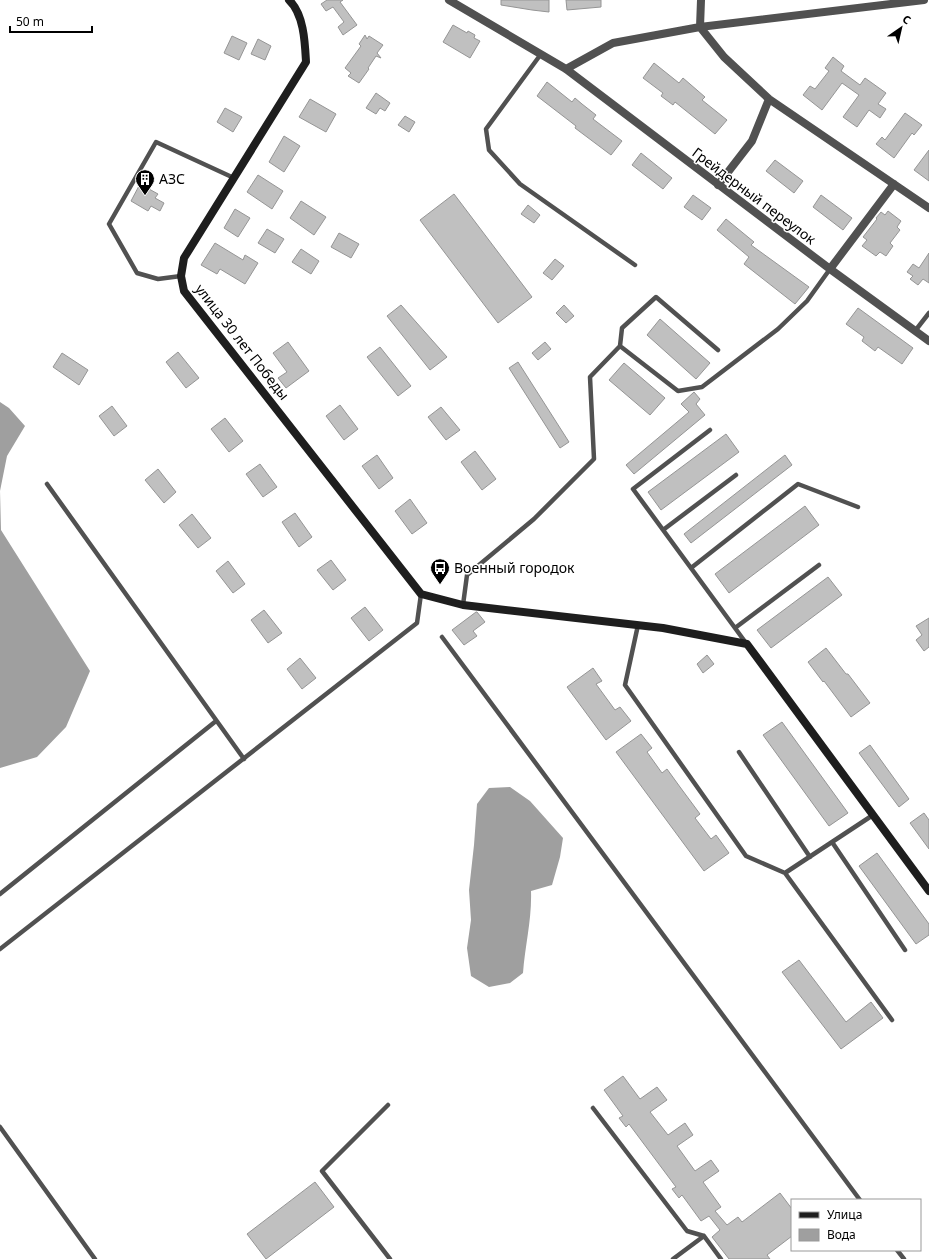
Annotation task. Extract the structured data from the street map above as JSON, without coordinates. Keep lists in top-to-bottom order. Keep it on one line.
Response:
{"streets":{"street":["Грейдерный переулок","улица 30 лет Победы"]},"places":{"building":["АЗС"],"bus stop":["Военный городок"]},"legend":["Улица","Вода"],"scale_bar":"50 m","north":"top right"}
